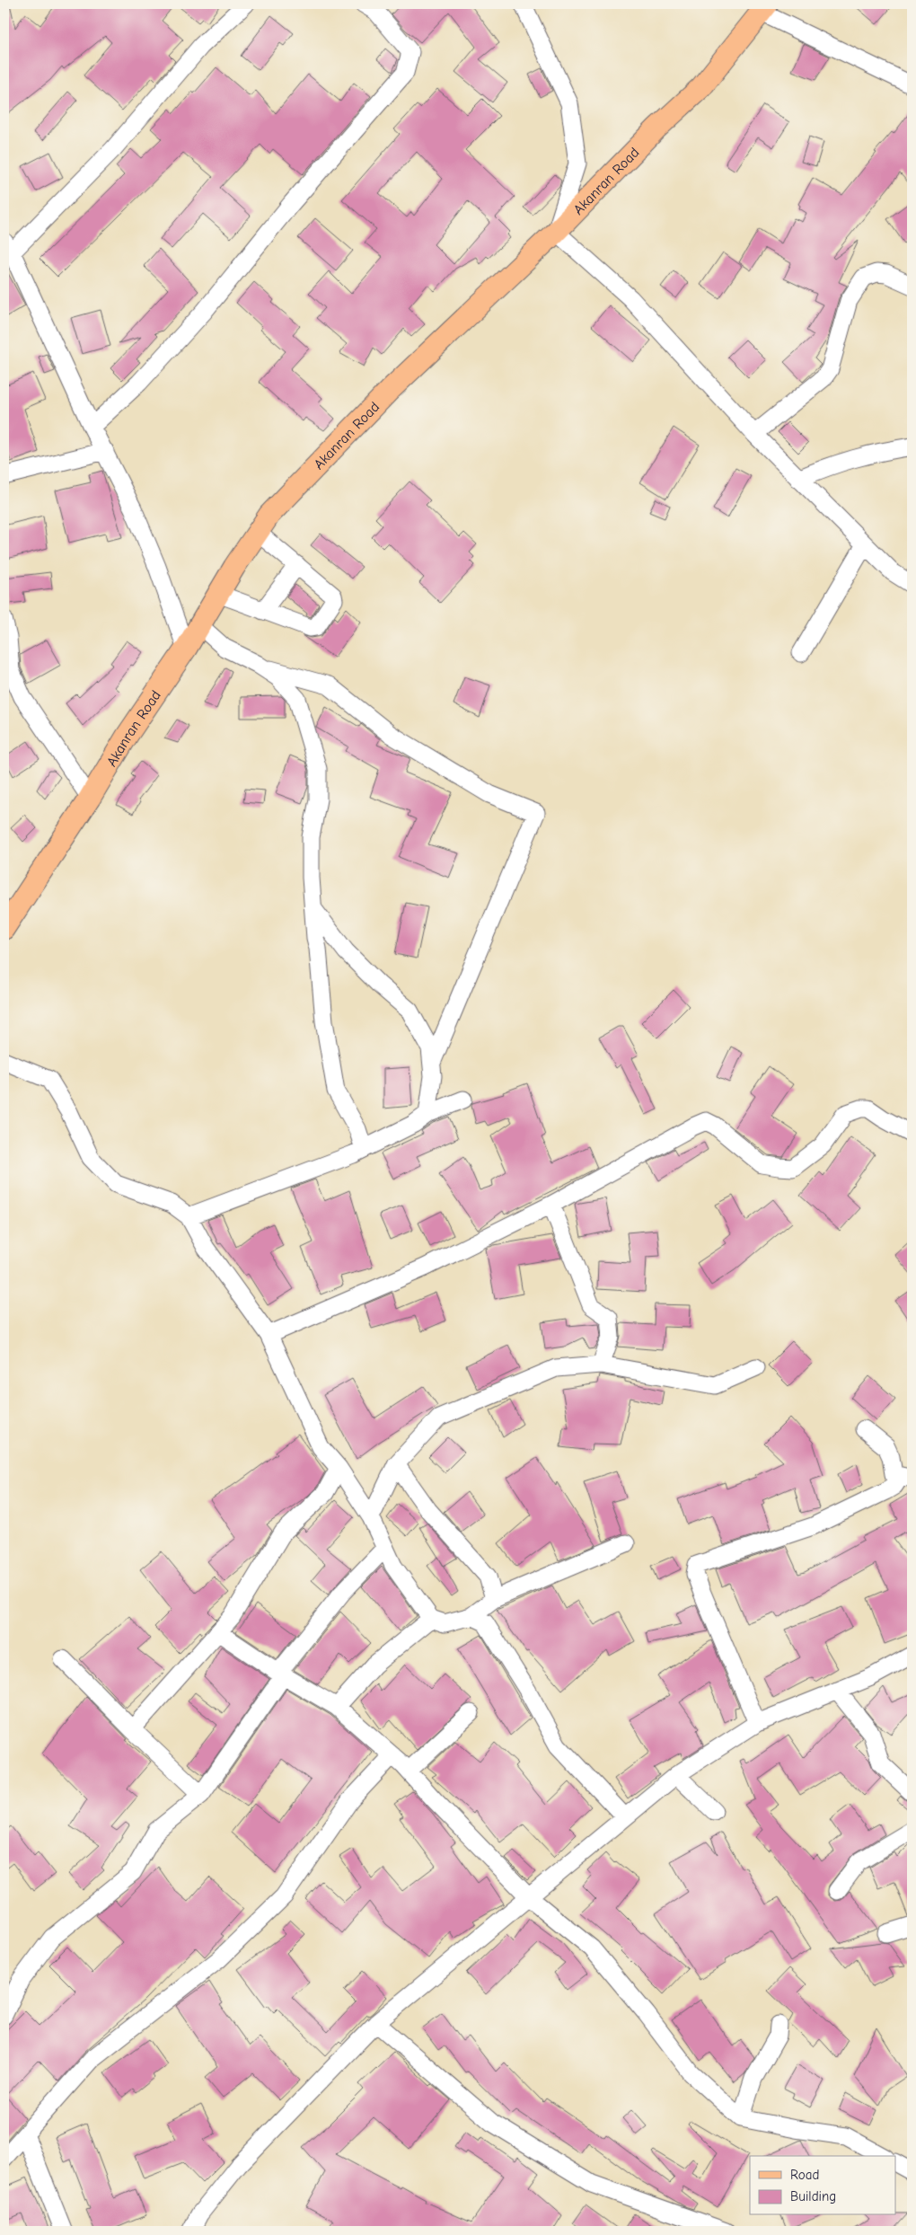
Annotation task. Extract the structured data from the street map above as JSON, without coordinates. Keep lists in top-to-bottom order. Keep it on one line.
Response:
{"streets":{"main road":["Akanran Road"]},"legend":["Road","Building"]}
